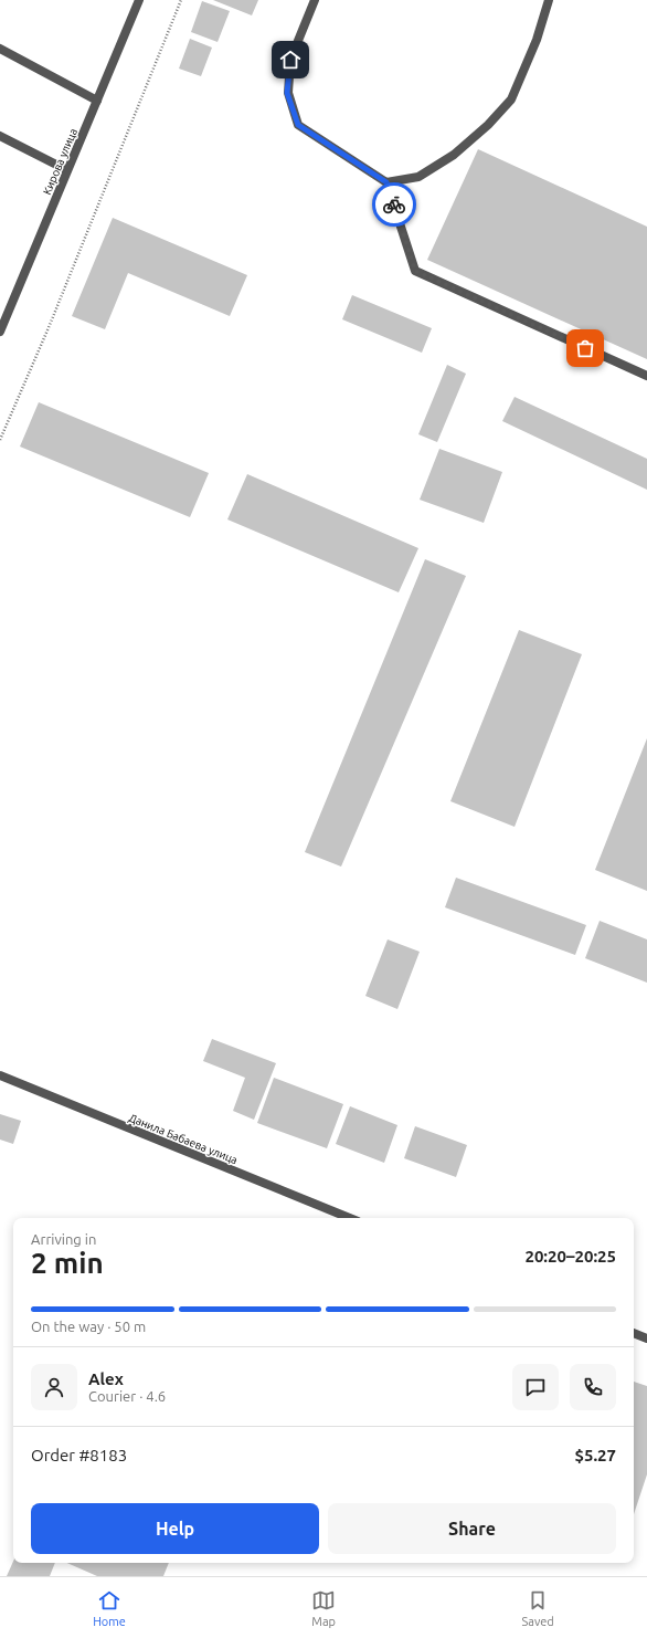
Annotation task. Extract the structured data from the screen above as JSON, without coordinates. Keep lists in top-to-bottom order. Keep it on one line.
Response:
{"streets":{"street":["Кирова улица","Данила Бабаева улица"]},"page":{"heading":["2 min","Arriving in","20:20–20:25"],"panel":["Alex","Courier · 4.6","Order #8183","$5.27"],"bar":"On the way · 50 m","buttons":["Help","Share"],"tabs":["Home","Map","Saved"]}}
